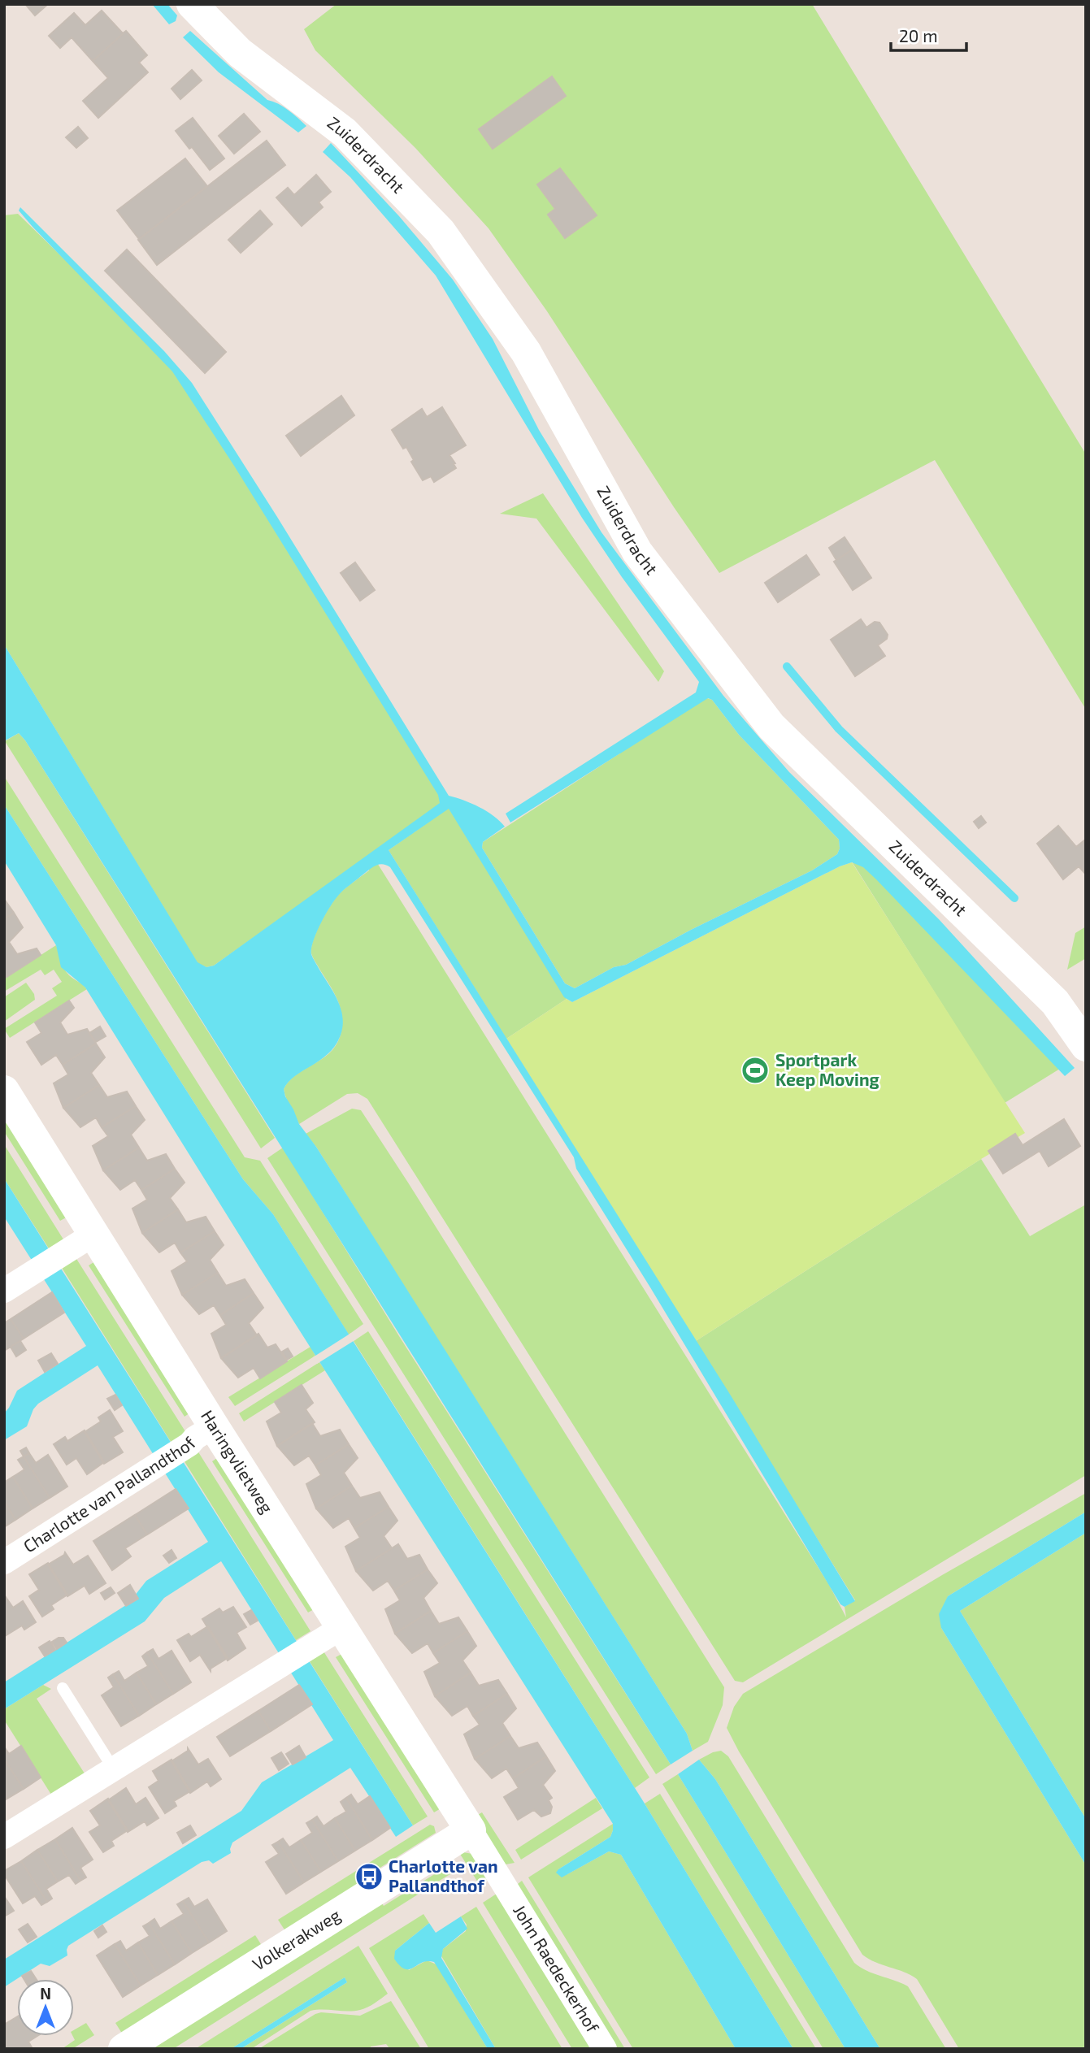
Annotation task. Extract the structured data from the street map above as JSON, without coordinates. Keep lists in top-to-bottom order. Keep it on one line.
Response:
{"streets":{"street":["Zuiderdracht","Haringvlietweg","Charlotte van Pallandthof","Volkerakweg","John Raedeckerhof"]},"crossings":[["Haringvlietweg","Charlotte van Pallandthof"],["Haringvlietweg","Volkerakweg"],["Haringvlietweg","John Raedeckerhof"],["Volkerakweg","John Raedeckerhof"]],"places":{"sports":["Sportpark Keep Moving"],"bus stop":["Charlotte van Pallandthof"]},"scale_bar":"20 m","north":"top"}
